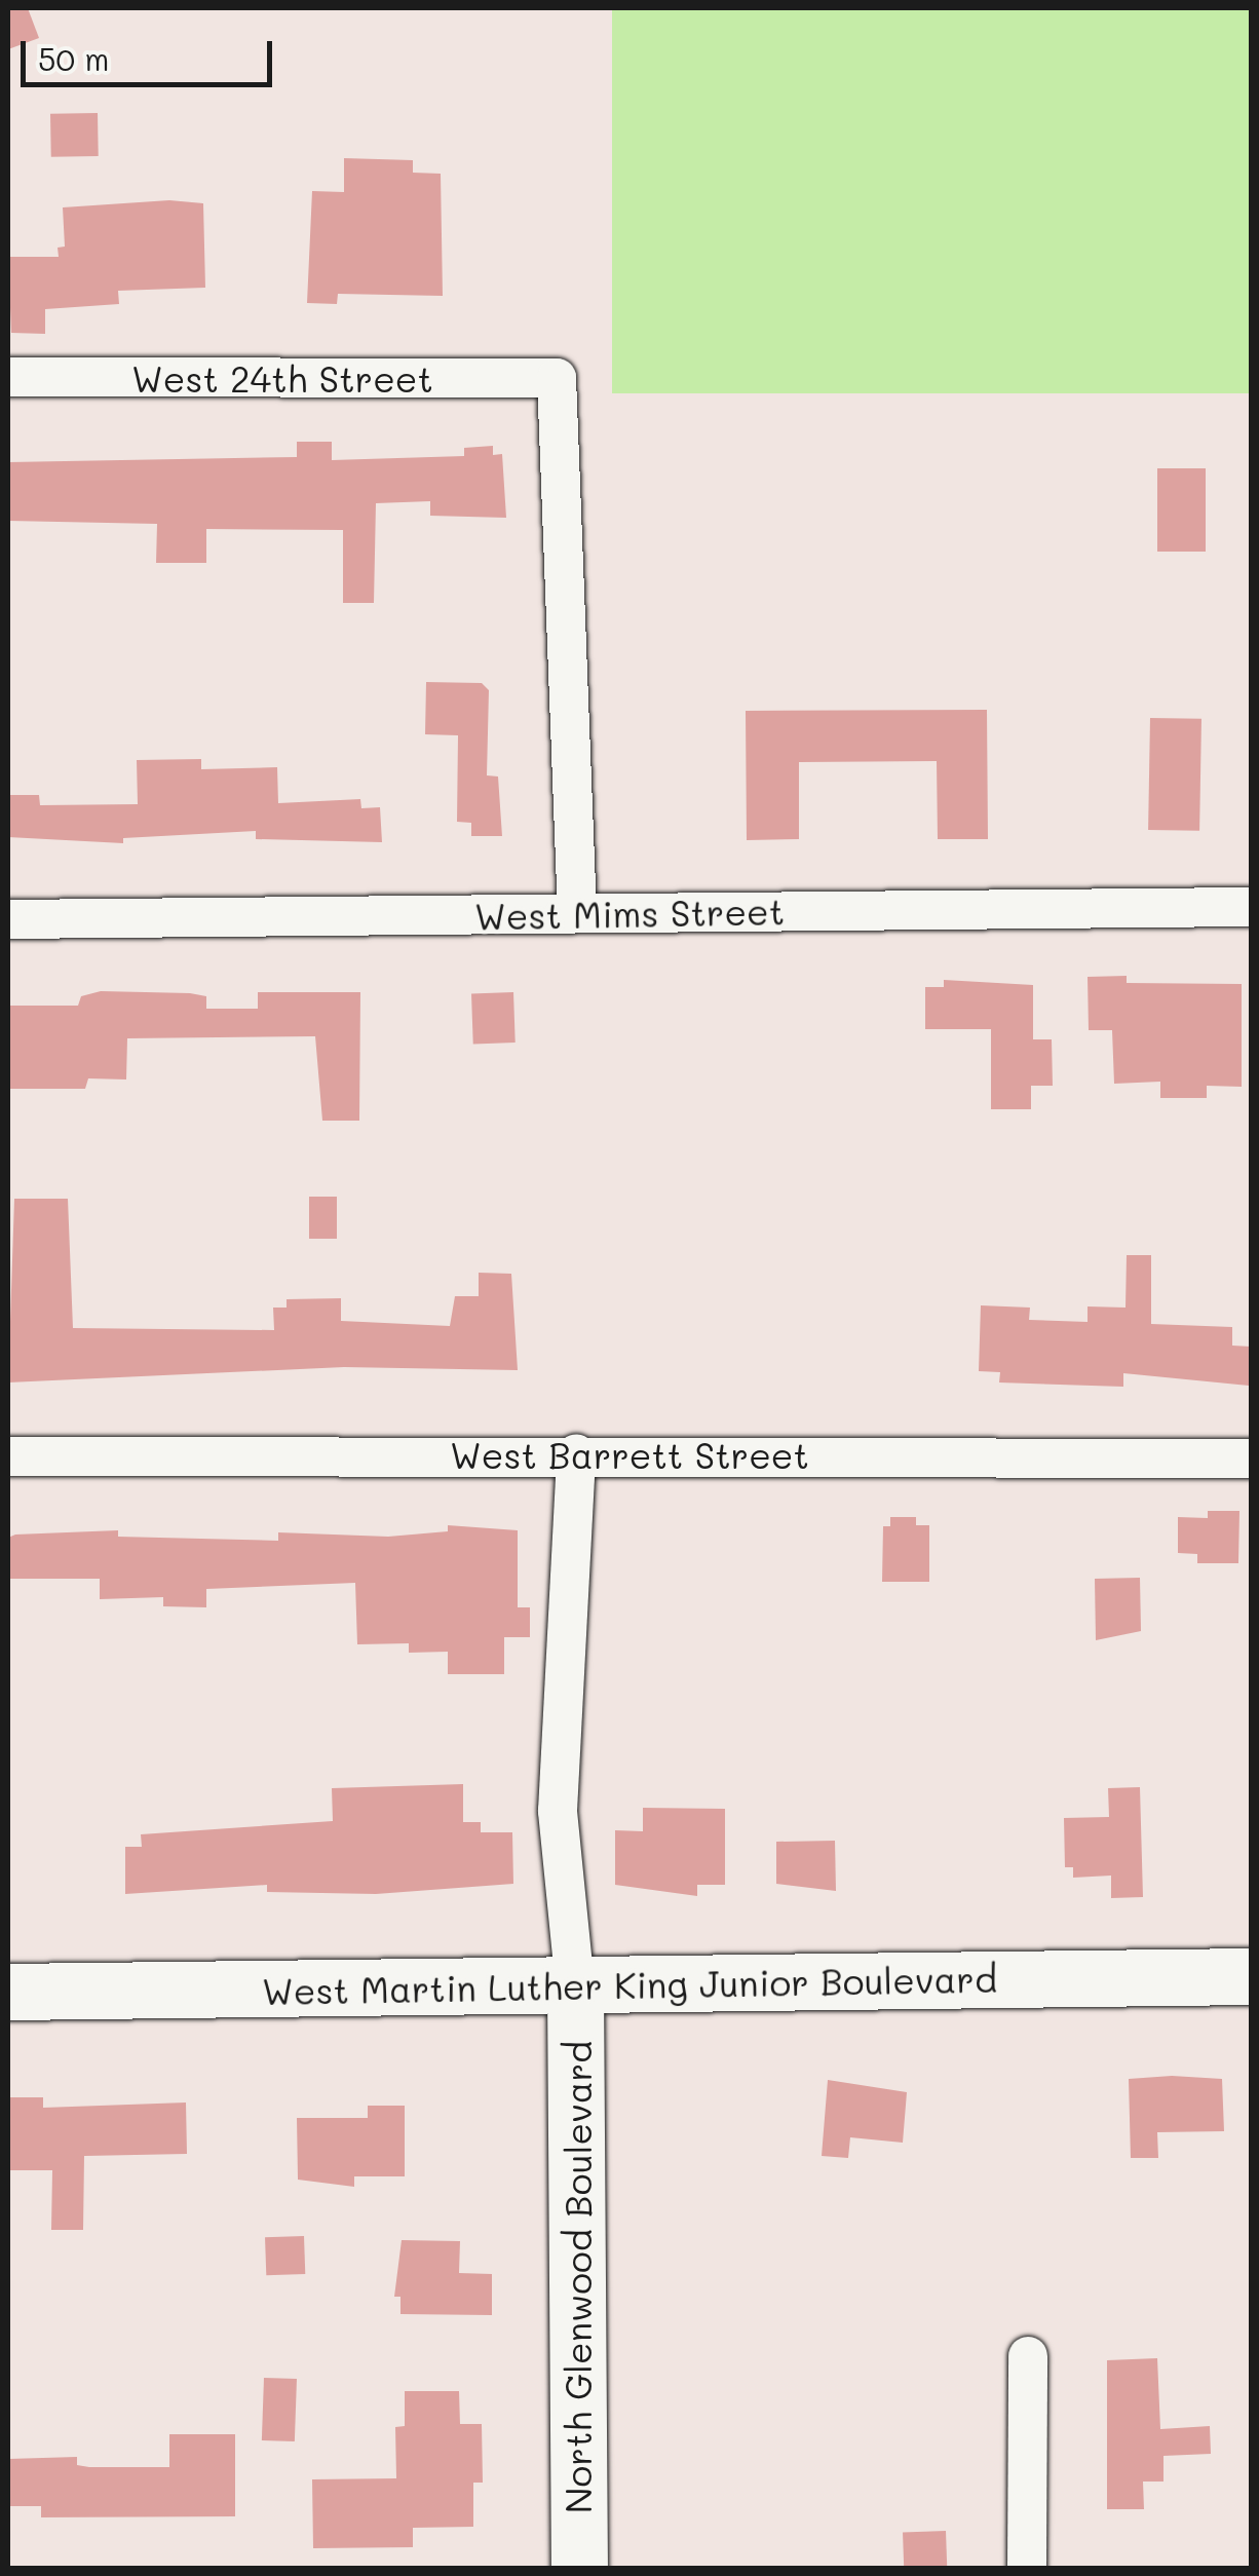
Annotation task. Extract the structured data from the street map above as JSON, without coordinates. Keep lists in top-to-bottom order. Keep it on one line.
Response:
{"streets":{"main road":["West Martin Luther King Junior Boulevard","North Glenwood Boulevard"],"street":["West 24th Street","West Mims Street","West Barrett Street"]},"crossings":[["West 24th Street","West Mims Street"],["West Martin Luther King Junior Boulevard","North Glenwood Boulevard"]],"scale_bar":"50 m"}
